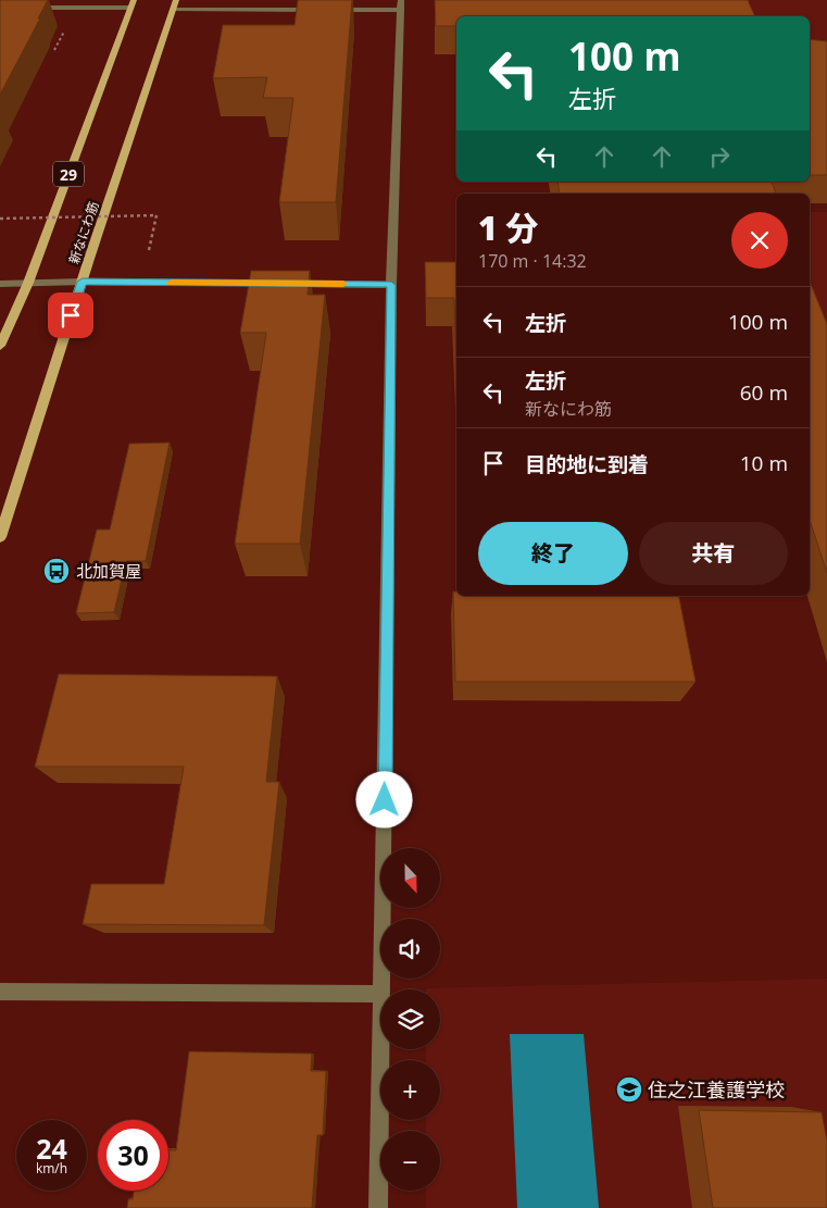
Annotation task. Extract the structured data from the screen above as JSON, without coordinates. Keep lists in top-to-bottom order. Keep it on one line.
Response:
{"streets":{"main road":["29","新なにわ筋"]},"places":{"bus stop":["北加賀屋"],"school or university":["住之江養護学校"]},"north":"bottom","page":{"turn":["100 m","左折"],"heading":["1 分","170 m · 14:32"],"list":[{"name":"左折","value":"100 m"},{"name":"左折","note":"新なにわ筋","value":"60 m"},{"name":"目的地に到着","value":"10 m"}],"buttons":["終了","共有"],"map_buttons":["+","−"],"speed":"24 km/h","limit":"30"}}
